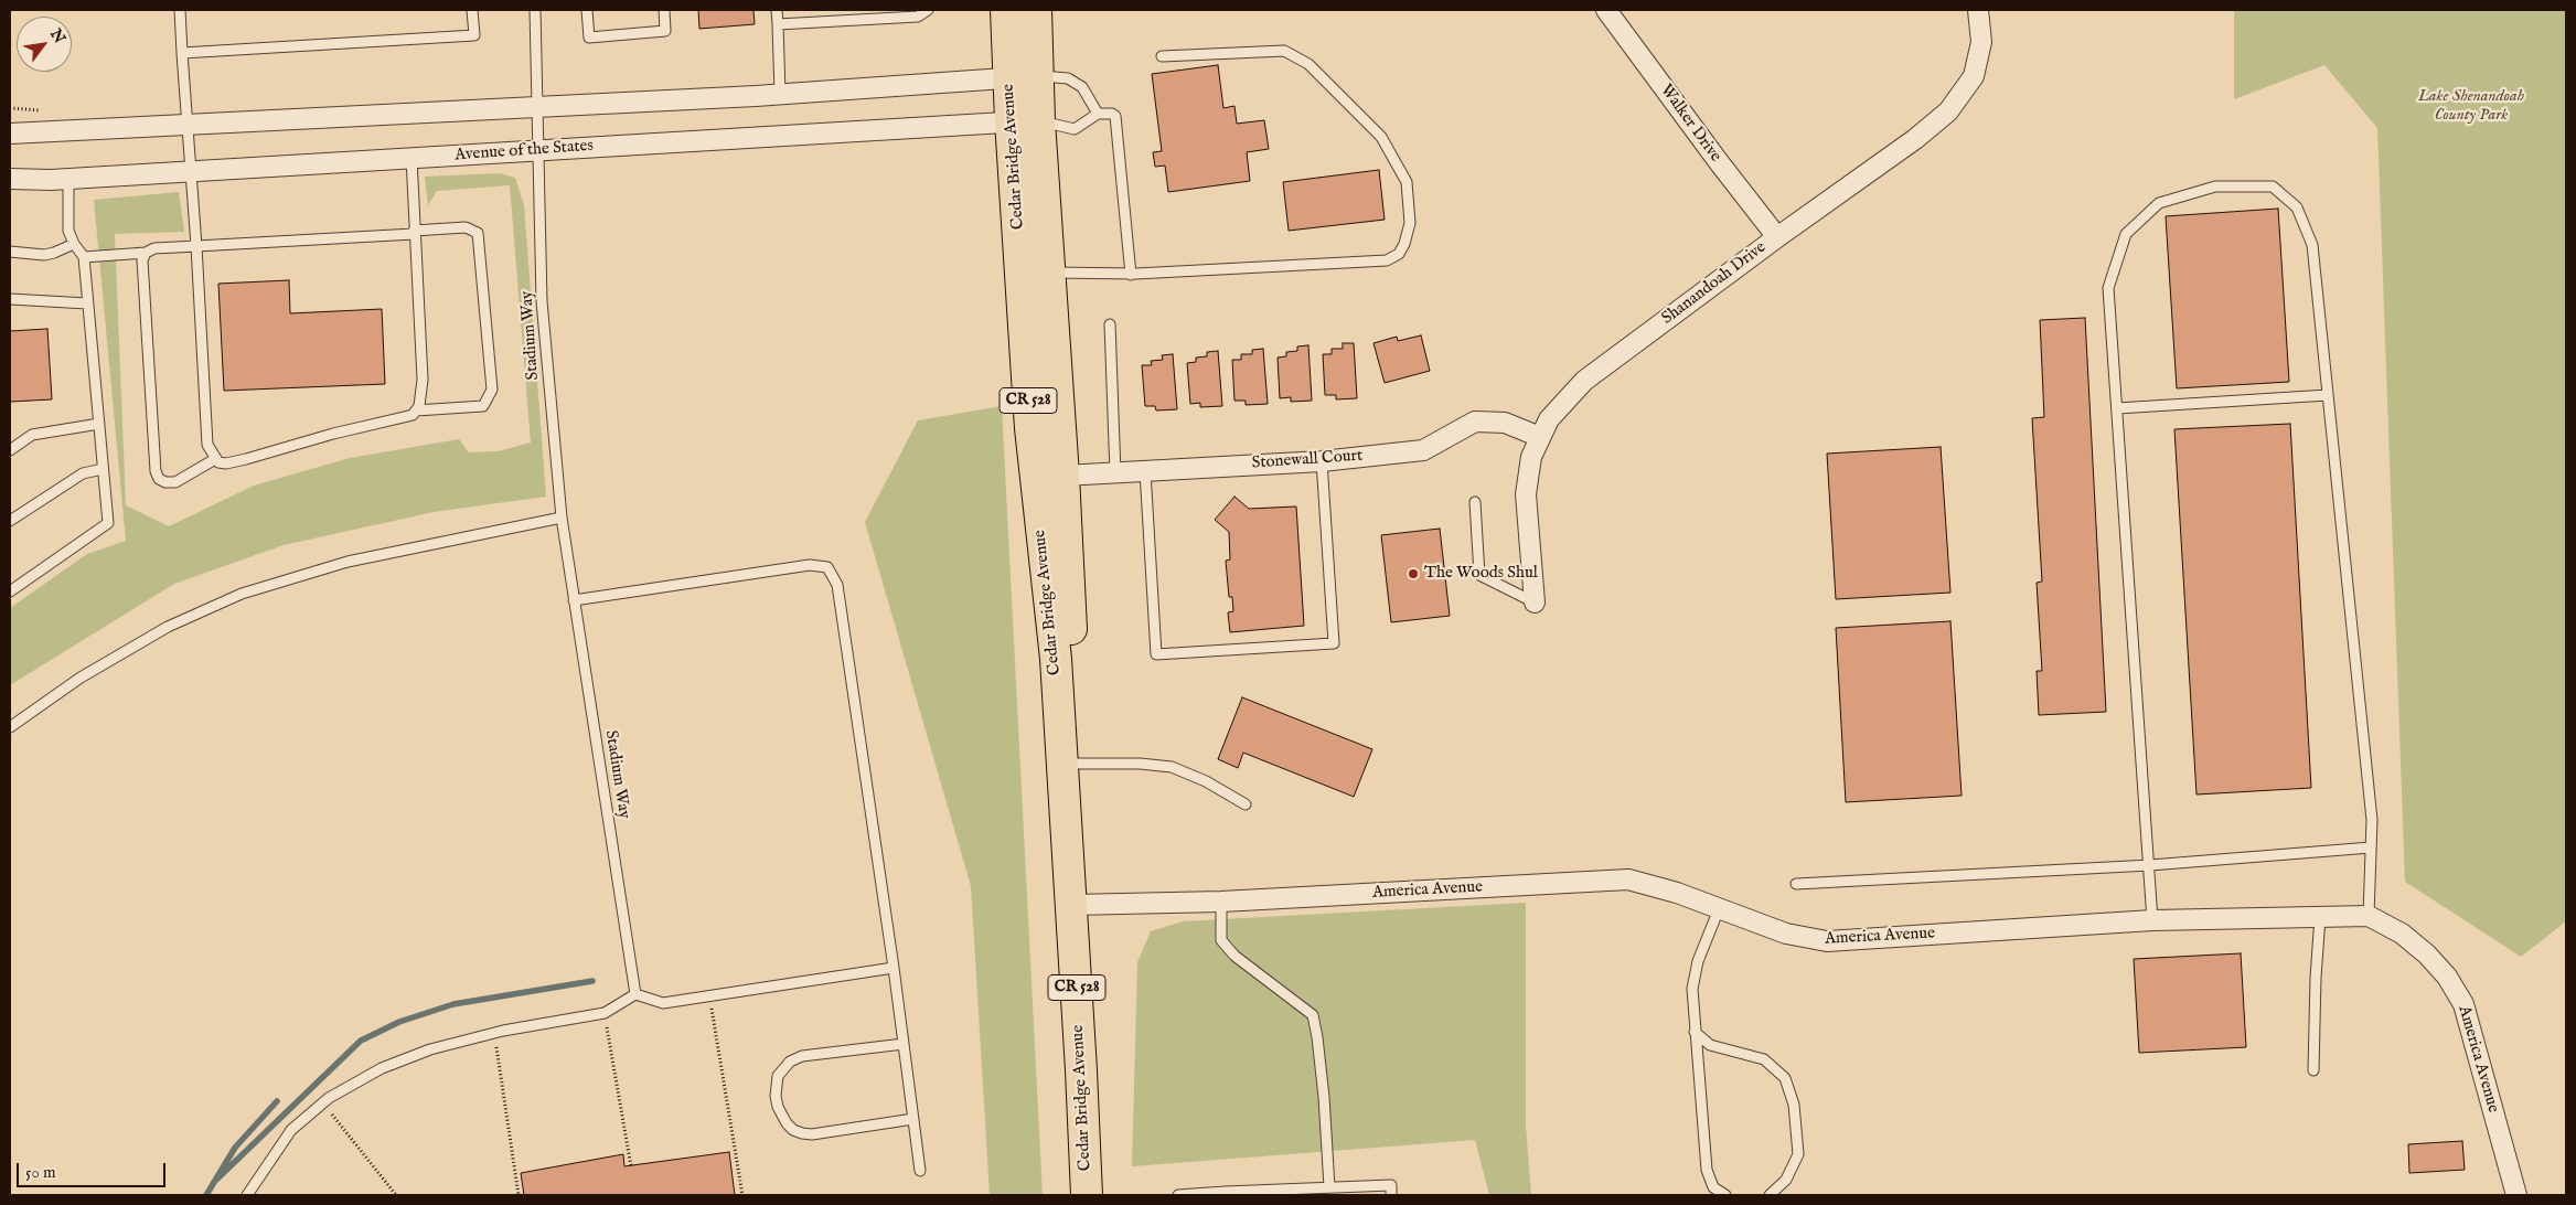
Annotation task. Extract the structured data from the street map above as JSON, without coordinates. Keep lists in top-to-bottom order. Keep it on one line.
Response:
{"streets":{"main road":["Cedar Bridge Avenue","CR 528"],"street":["Walker Drive","Avenue of the States","Shanandoah Drive","Stonewall Court","America Avenue"],"lane":["Stadium Way"]},"crossings":[["Walker Drive","Shanandoah Drive"],["Avenue of the States","Cedar Bridge Avenue"],["Avenue of the States","Stadium Way"],["Cedar Bridge Avenue","America Avenue"],["Shanandoah Drive","Stonewall Court"]],"parks":["Lake Shenandoah County Park"],"places":["The Woods Shul"],"scale_bar":"50 m","north":"top right"}
